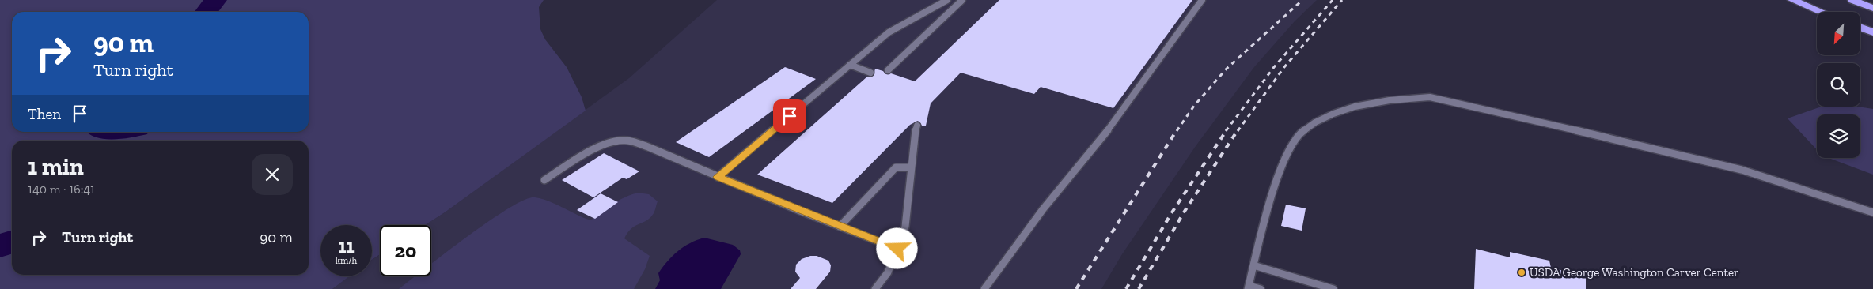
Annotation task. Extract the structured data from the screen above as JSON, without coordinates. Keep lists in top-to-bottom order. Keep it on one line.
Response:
{"places":["USDA George Washington Carver Center"],"north":"bottom left","page":{"turn":["90 m","Turn right"],"then":"Then","heading":["1 min","140 m · 16:41"],"list":[{"name":"Turn right","value":"90 m"}],"speed":"11 km/h","limit":"20"}}
